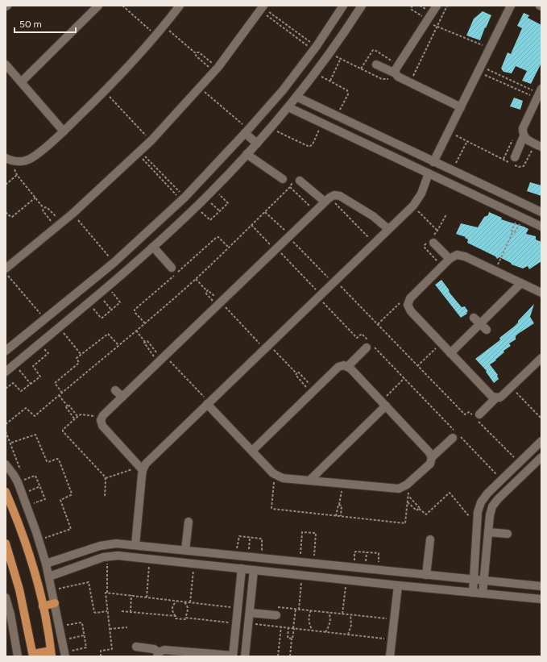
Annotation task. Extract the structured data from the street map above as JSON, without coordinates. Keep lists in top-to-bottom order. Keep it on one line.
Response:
{"scale_bar":"50 m"}
